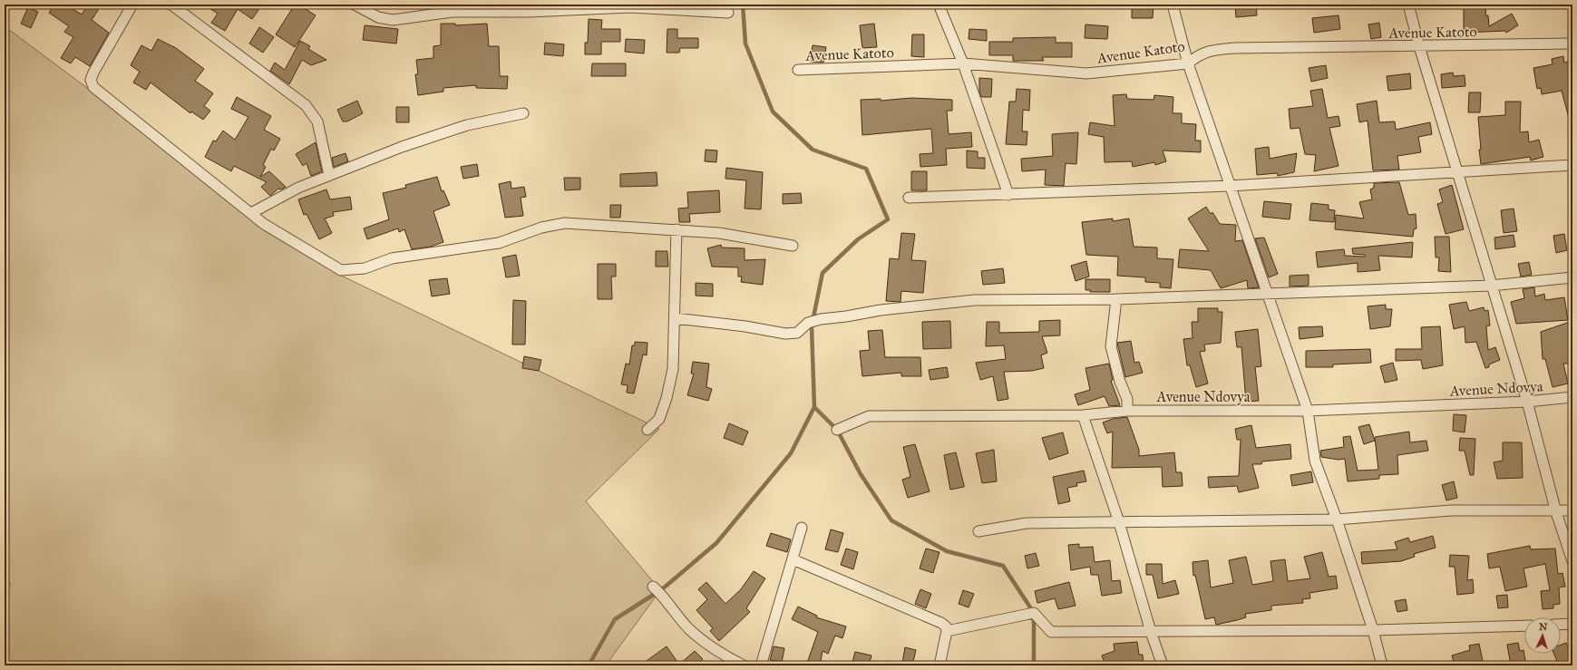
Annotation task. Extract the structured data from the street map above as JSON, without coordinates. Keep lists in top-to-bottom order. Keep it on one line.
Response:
{"streets":{"street":["Avenue Katoto","Avenue Ndovya"]},"north":"top"}
